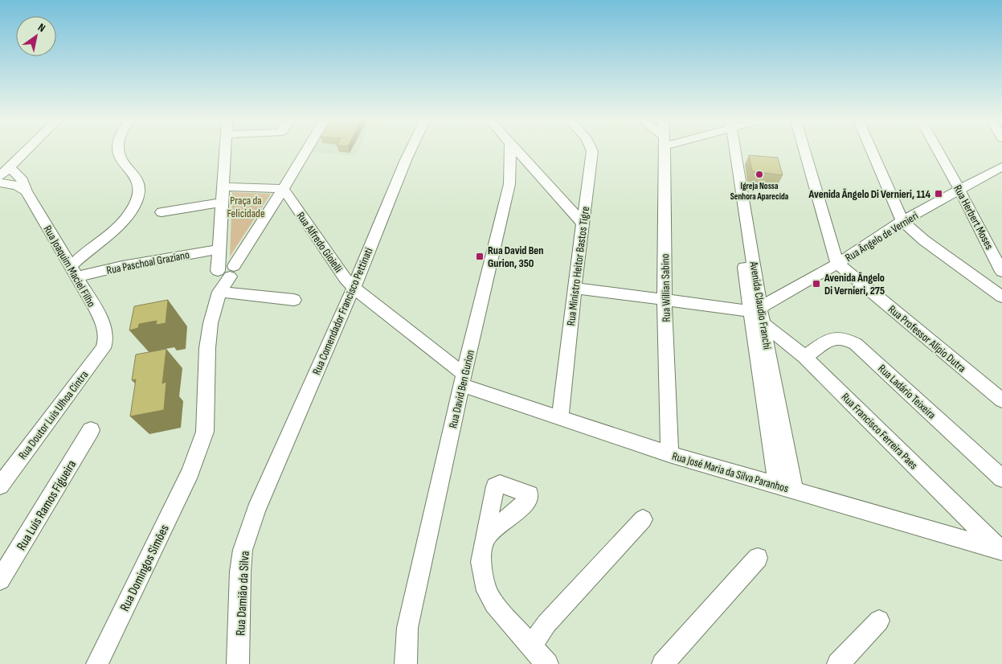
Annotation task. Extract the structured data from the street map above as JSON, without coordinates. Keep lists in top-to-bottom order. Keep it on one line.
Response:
{"streets":{"street":["Rua Herbert Moses","Rua Ângelo de Vernieri","Rua Alfredo Gioielli","Rua Paschoal Graziano","Rua Joaquim Maciel Filho","Rua Ministro Heitor Bastos Tigre","Rua Willian Sabino","Avenida Claudio Franchi","Rua Comendador Francisco Pettinati","Rua Professor Alípio Dutra","Rua David Ben Gurion","Rua Ladário Teixeira","Rua Doutor Luis Ulhoa Cintra","Rua Francisco Ferreira Paes","Rua José Maria da Silva Paranhos","Rua Luis Ramos Figueira","Rua Domingos Simões","Rua Damião da Silva"]},"crossings":[["Rua Herbert Moses","Rua Ângelo de Vernieri"],["Rua Ângelo de Vernieri","Avenida Claudio Franchi"],["Rua Ângelo de Vernieri","Rua Professor Alípio Dutra"],["Rua Ângelo de Vernieri","Rua Francisco Ferreira Paes"],["Rua Alfredo Gioielli","Rua Comendador Francisco Pettinati"],["Rua Alfredo Gioielli","Rua David Ben Gurion"],["Rua Alfredo Gioielli","Rua José Maria da Silva Paranhos"],["Rua Paschoal Graziano","Rua Joaquim Maciel Filho"],["Rua Joaquim Maciel Filho","Rua Doutor Luis Ulhoa Cintra"],["Rua Ministro Heitor Bastos Tigre","Rua José Maria da Silva Paranhos"],["Rua Willian Sabino","Rua José Maria da Silva Paranhos"],["Avenida Claudio Franchi","Rua Francisco Ferreira Paes"],["Avenida Claudio Franchi","Rua José Maria da Silva Paranhos"],["Rua Comendador Francisco Pettinati","Rua Damião da Silva"],["Rua David Ben Gurion","Rua José Maria da Silva Paranhos"],["Rua Ladário Teixeira","Rua Francisco Ferreira Paes"],["Rua Francisco Ferreira Paes","Rua José Maria da Silva Paranhos"]],"parks":["Praça da Felicidade"],"places":{"other":["Igreja Nossa Senhora Aparecida"],"transit":["Avenida Ângelo Di Vernieri, 114","Rua David Ben Gurion, 350","Avenida Ângelo Di Vernieri, 275"]},"north":"top right"}
